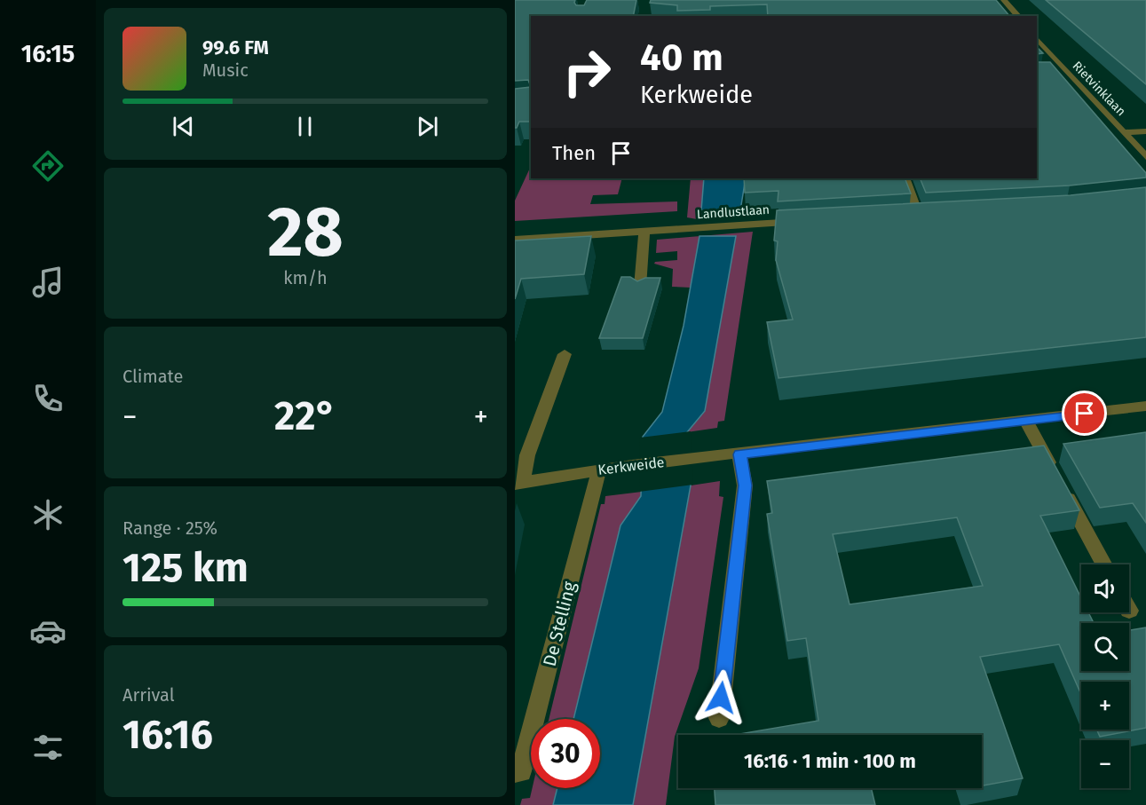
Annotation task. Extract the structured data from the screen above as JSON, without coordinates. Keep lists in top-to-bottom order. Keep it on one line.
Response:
{"streets":{"street":["Rietvinklaan","Landlustlaan","Kerkweide","De Stelling"]},"crossings":[["Kerkweide","De Stelling"]],"page":{"tabs":"16:15","turn":["40 m","Kerkweide"],"song":["99.6 FM","Music"],"then":"Then","tile":[["28","km/h"],"Climate",["Range · 25%","125 km"],["Arrival","16:16"]],"heat":["−","22°","+"],"map_buttons":["+","−"],"limit":"30","trip":"16:16 · 1 min · 100 m"}}
